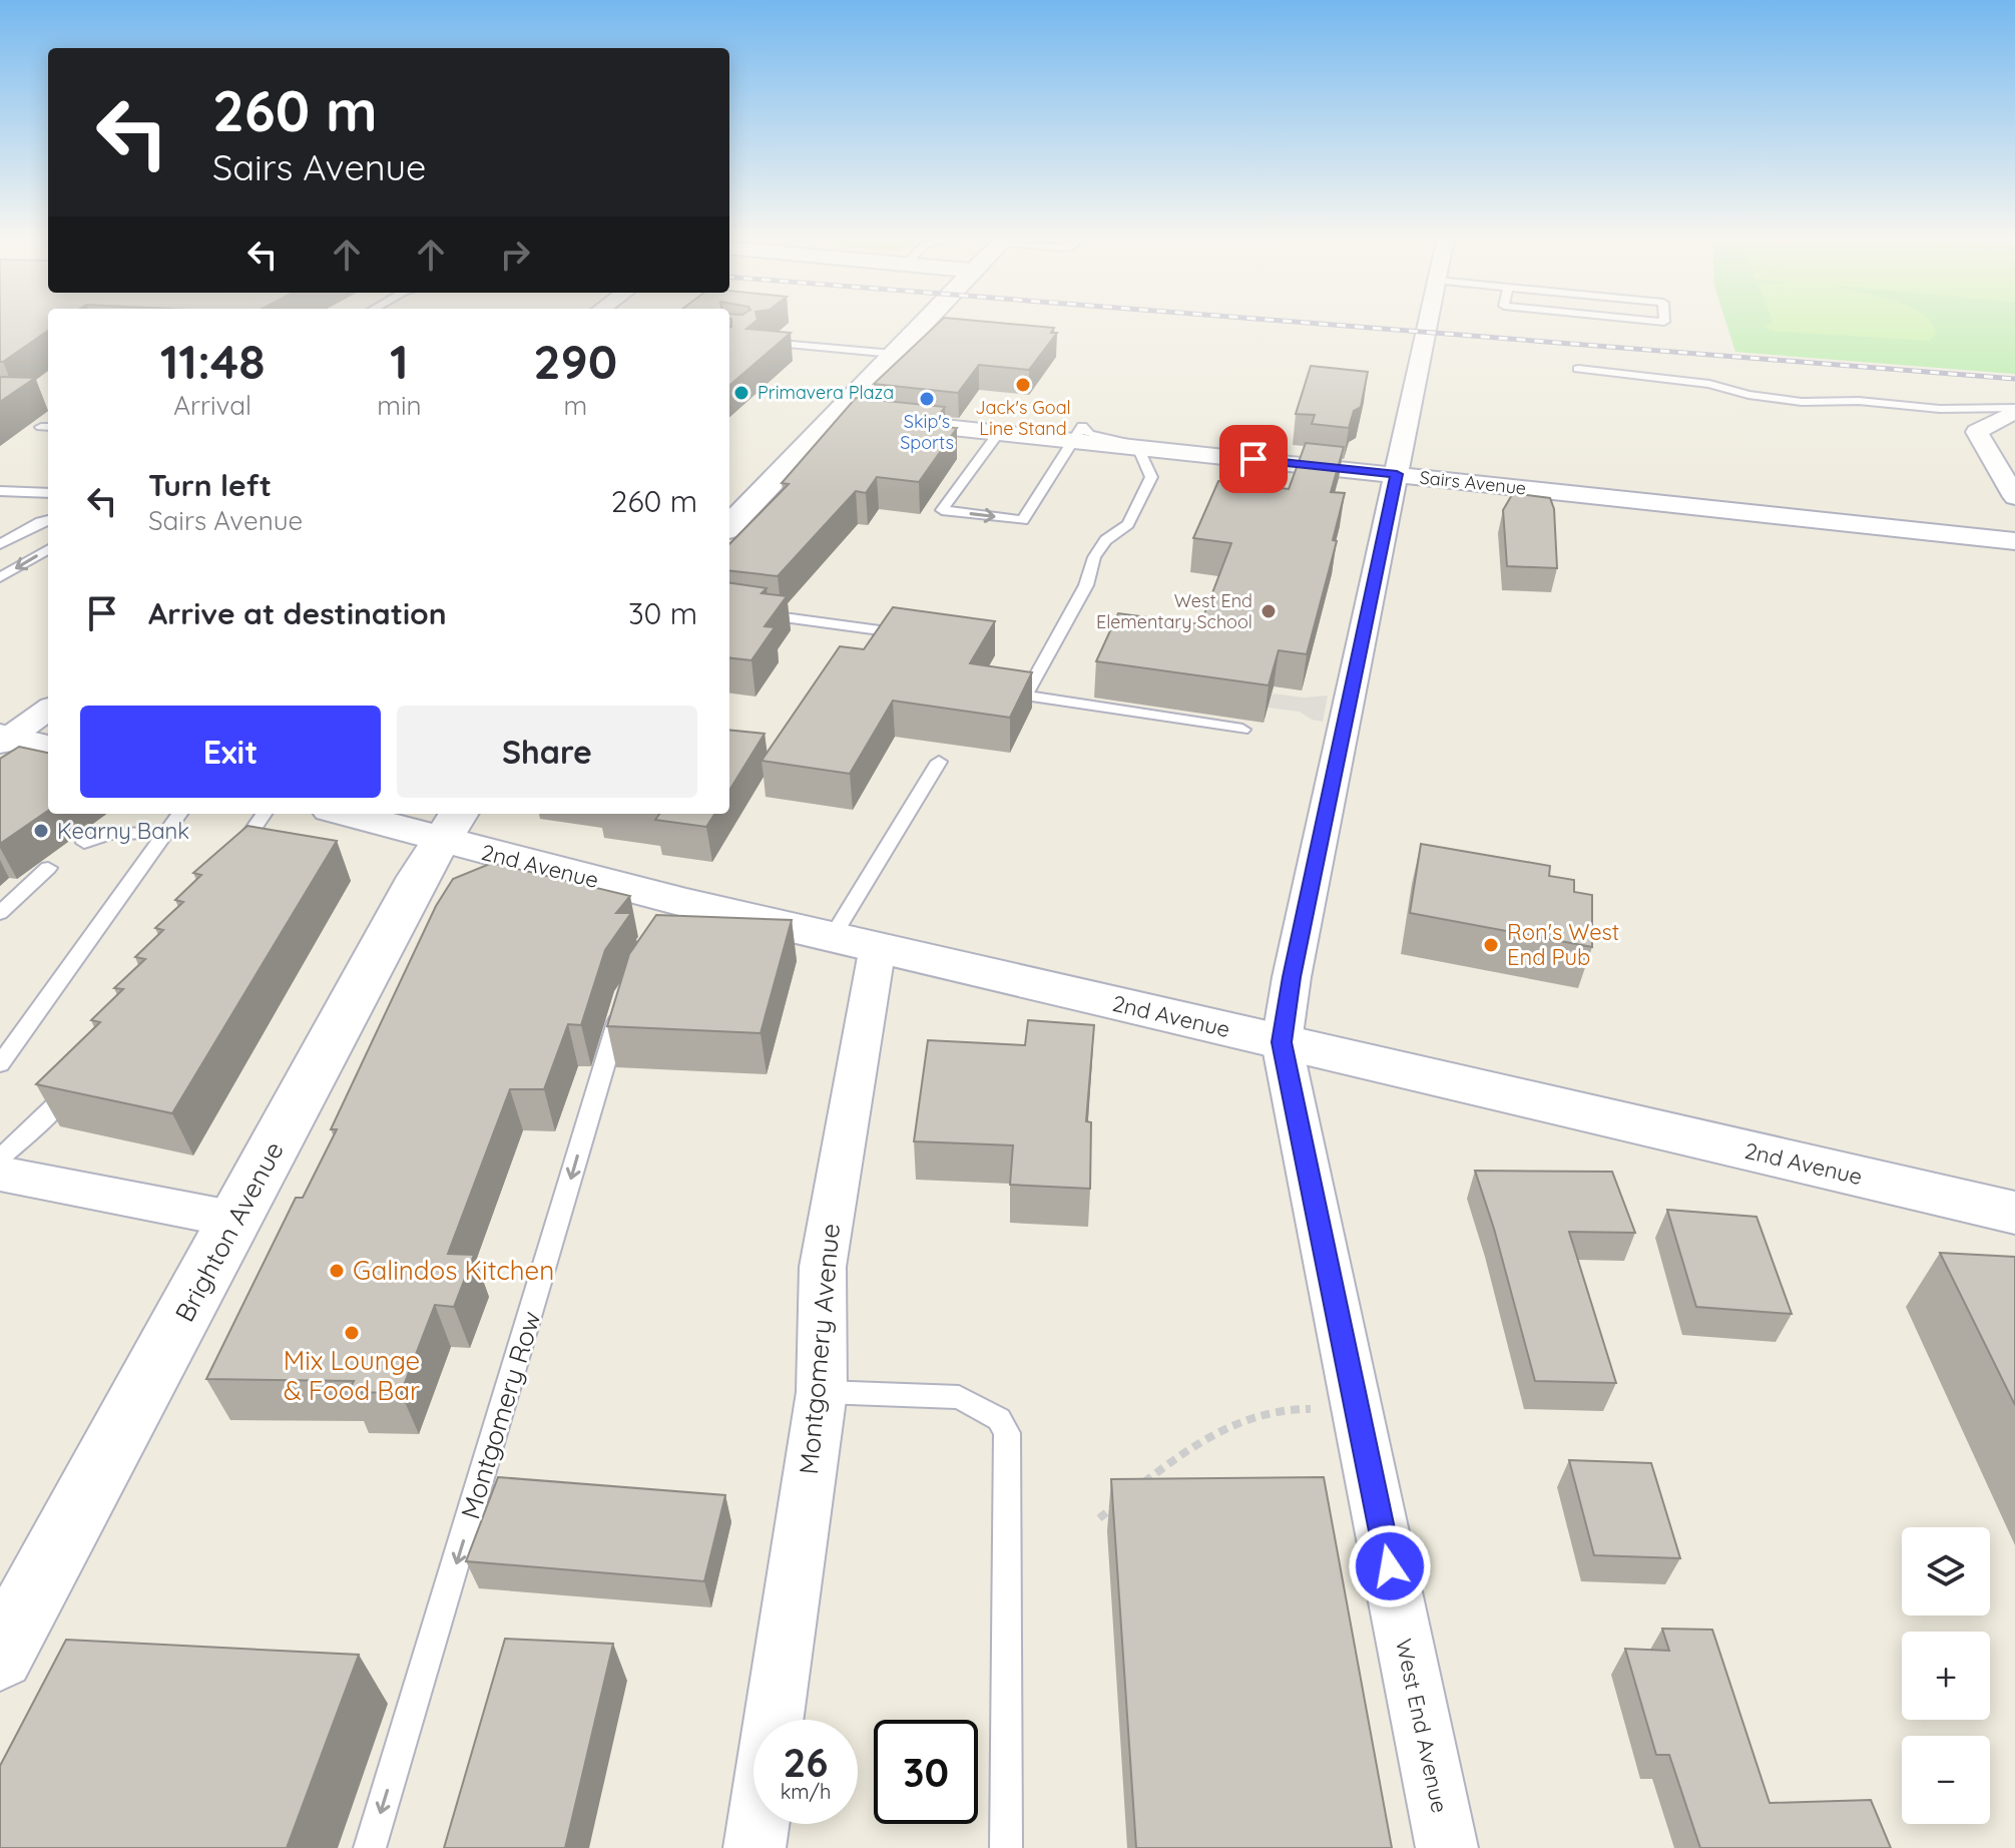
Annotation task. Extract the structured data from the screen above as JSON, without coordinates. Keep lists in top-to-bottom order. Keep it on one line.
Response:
{"streets":{"street":["Sairs Avenue","2nd Avenue","Brighton Avenue","Montgomery Avenue","West End Avenue"],"lane":["Montgomery Row"]},"crossings":[["Sairs Avenue","West End Avenue"],["2nd Avenue","Brighton Avenue"],["2nd Avenue","Montgomery Avenue"],["2nd Avenue","West End Avenue"]],"one_way":["Montgomery Row"],"places":["Jack's Goal Line Stand","Primavera Plaza","Skip's Sports","West End Elementary School","Kearny Bank","Ron's West End Pub","Galindos Kitchen","Mix Lounge & Food Bar"],"page":{"turn":["260 m","Sairs Avenue"],"eta":["11:48","Arrival","1","min","290","m"],"list":[{"name":"Turn left","note":"Sairs Avenue","value":"260 m"},{"name":"Arrive at destination","value":"30 m"}],"buttons":["Exit","Share"],"map_buttons":["+","−"],"speed":"26 km/h","limit":"30"}}
